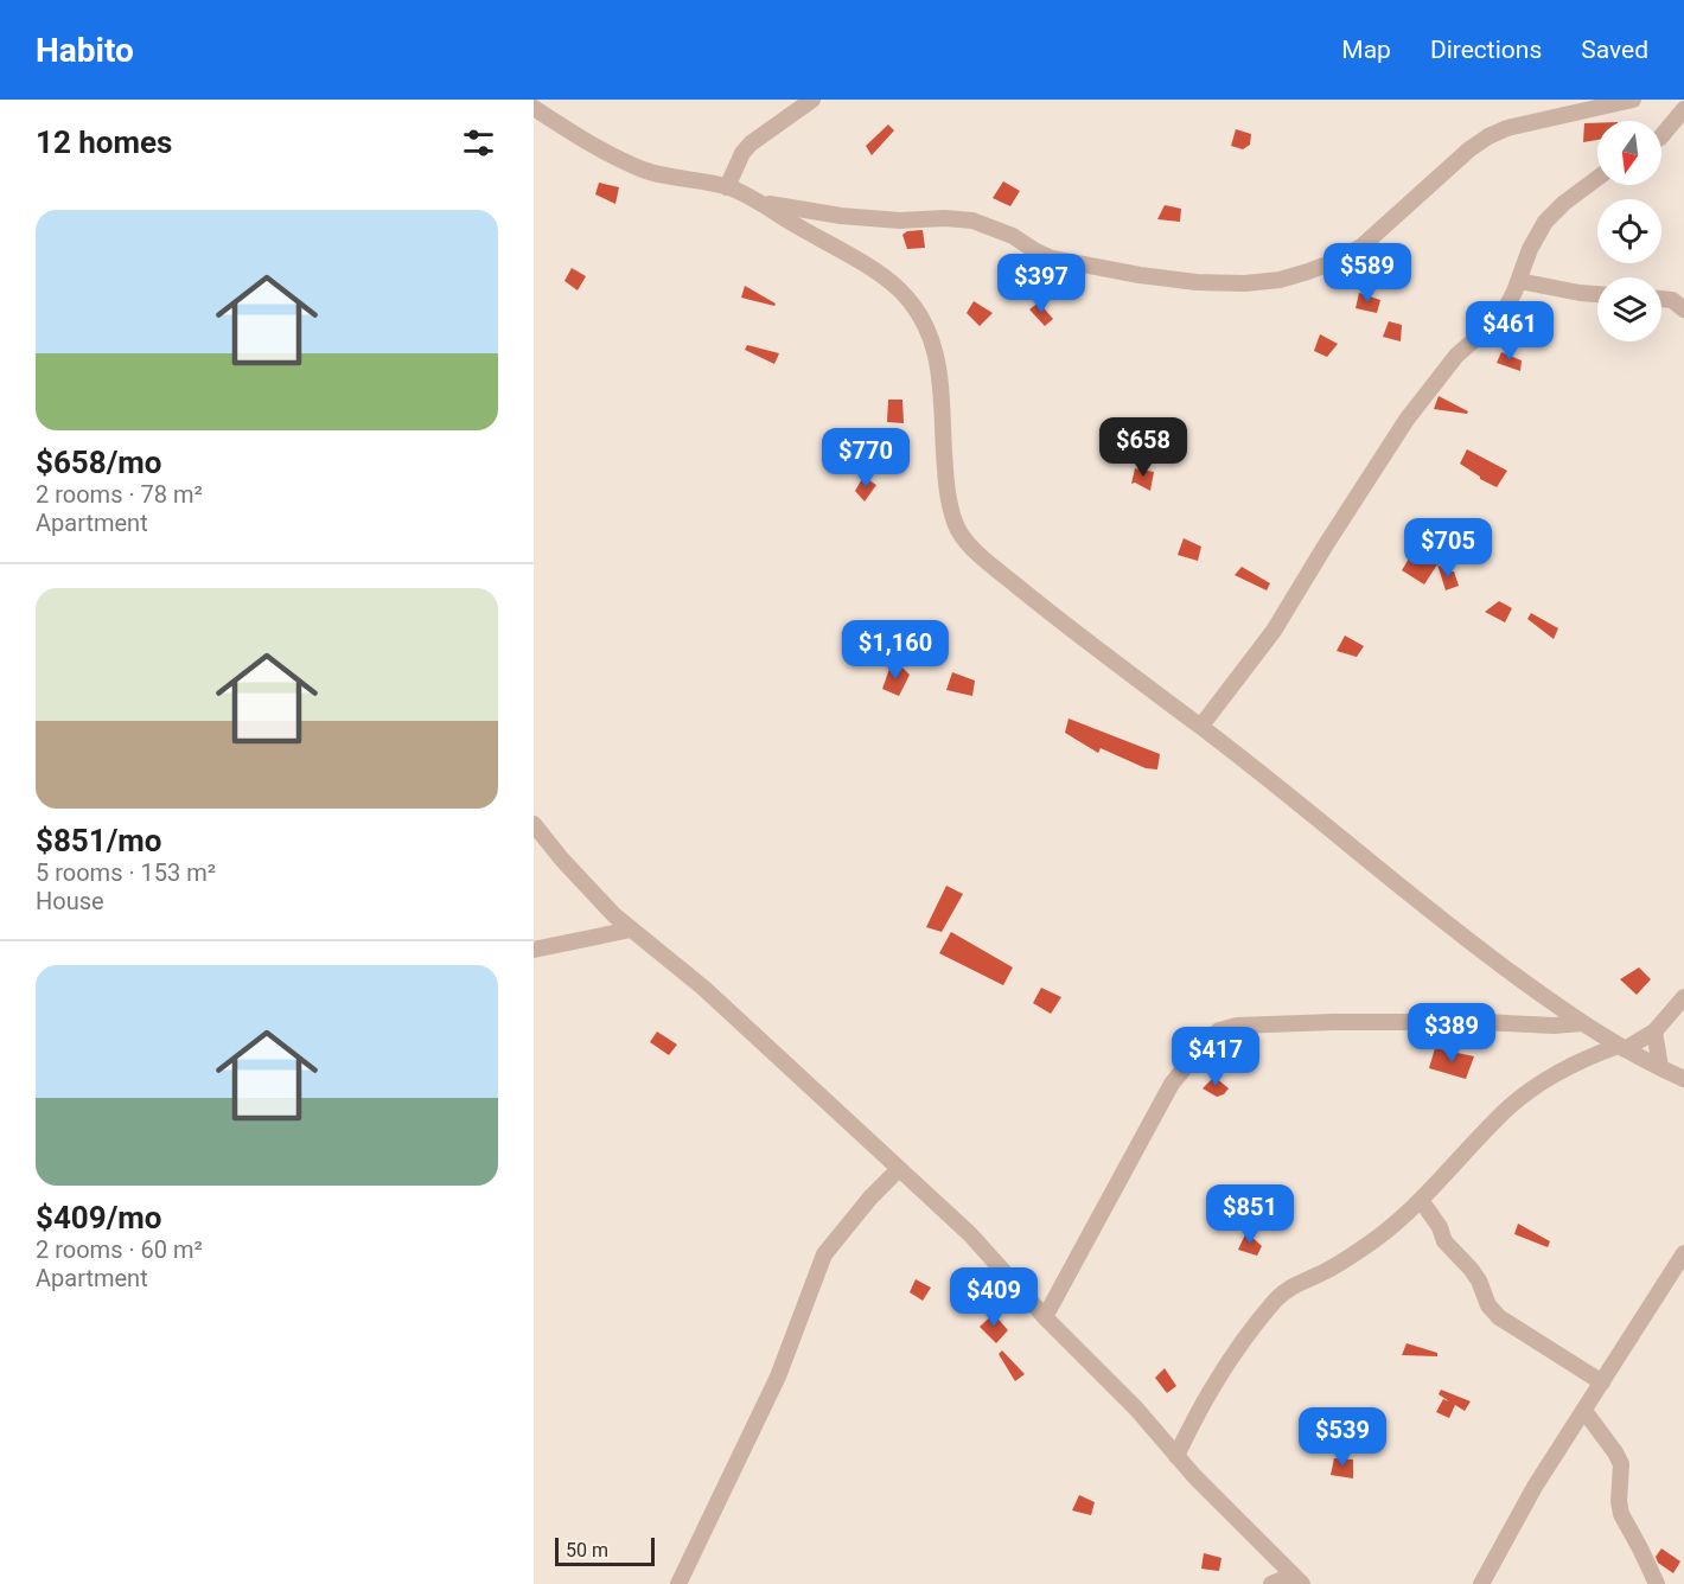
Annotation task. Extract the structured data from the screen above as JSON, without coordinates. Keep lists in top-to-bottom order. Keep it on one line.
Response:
{"scale_bar":"50 m","north":"bottom","page":{"header":"Habito","nav":["Map","Directions","Saved"],"heading":"12 homes","list":[{"name":"$658/mo","note":"2 rooms · 78 m² · Apartment"},{"name":"$851/mo","note":"5 rooms · 153 m² · House"},{"name":"$409/mo","note":"2 rooms · 60 m² · Apartment"}],"price":["$589","$397","$461","$658","$770","$705","$1,160","$389","$417","$851","$409","$539"],"scale":"50 m"}}
